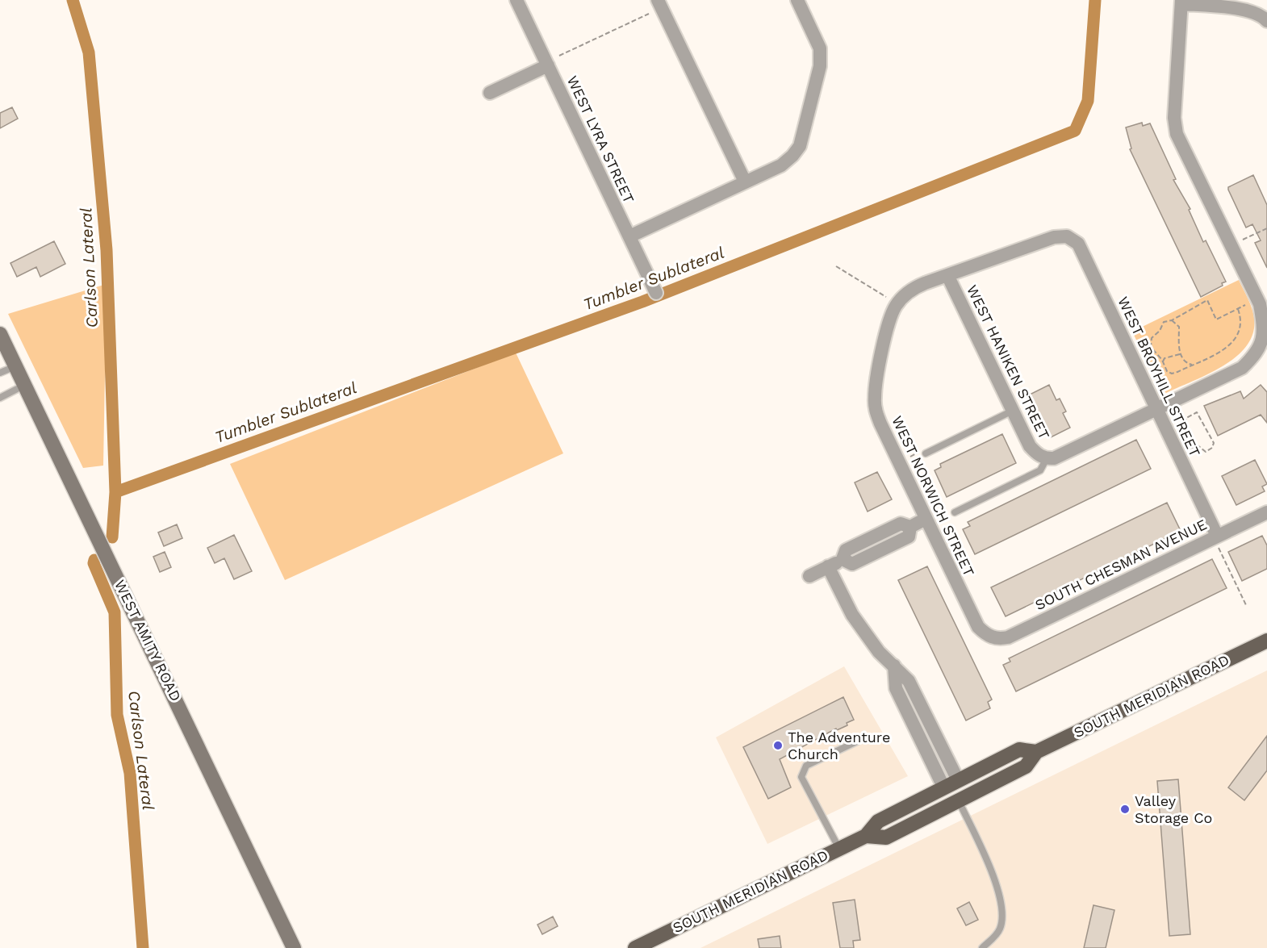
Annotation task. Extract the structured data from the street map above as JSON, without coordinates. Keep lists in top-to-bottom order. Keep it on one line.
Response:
{"streets":{"main road":["WEST AMITY ROAD","SOUTH MERIDIAN ROAD"],"street":["WEST LYRA STREET","WEST HANIKEN STREET","WEST BROYHILL STREET","WEST NORWICH STREET","SOUTH CHESMAN AVENUE"]},"crossings":[["WEST HANIKEN STREET","WEST BROYHILL STREET"],["WEST BROYHILL STREET","SOUTH CHESMAN AVENUE"],["WEST NORWICH STREET","SOUTH CHESMAN AVENUE"]],"water":["Carlson Lateral","Tumbler Sublateral"],"places":["The Adventure Church","Valley Storage Co"]}
